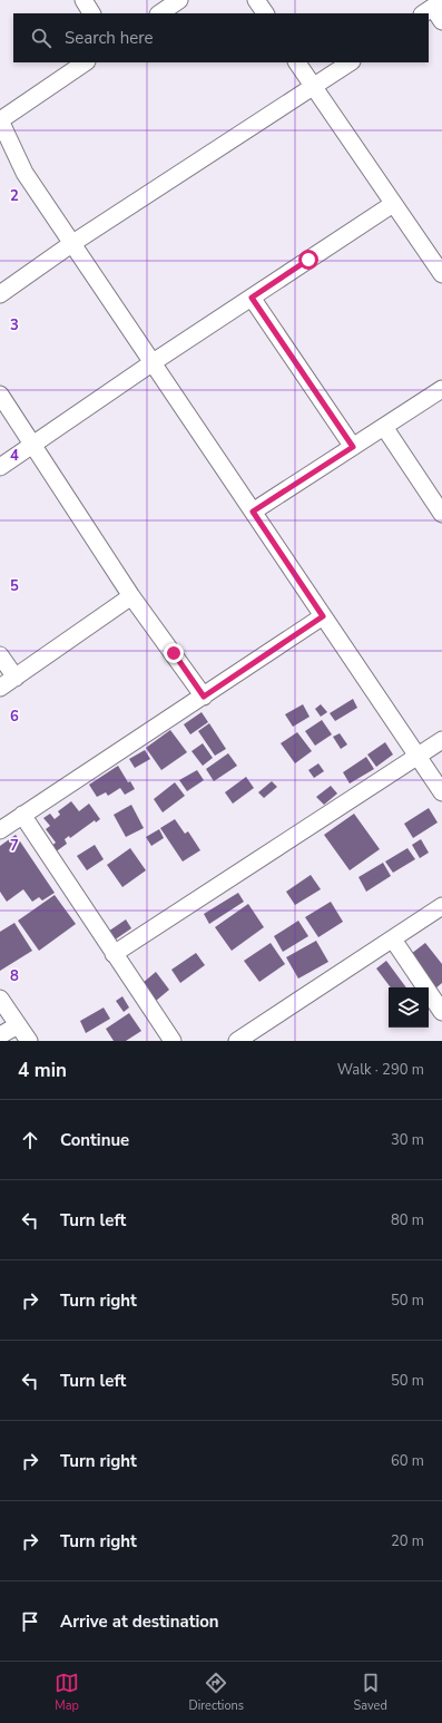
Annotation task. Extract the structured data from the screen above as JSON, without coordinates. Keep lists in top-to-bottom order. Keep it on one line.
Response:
{"page":{"search":"Search here","heading":["4 min","Walk · 290 m"],"list":[["Continue","30 m"],["Turn left","80 m"],["Turn right","50 m"],["Turn left","50 m"],["Turn right","60 m"],["Turn right","20 m"],"Arrive at destination"],"nav":["Map","Directions","Saved"]},"grid":{"rows":["2","3","4","5","6","7","8"]}}
